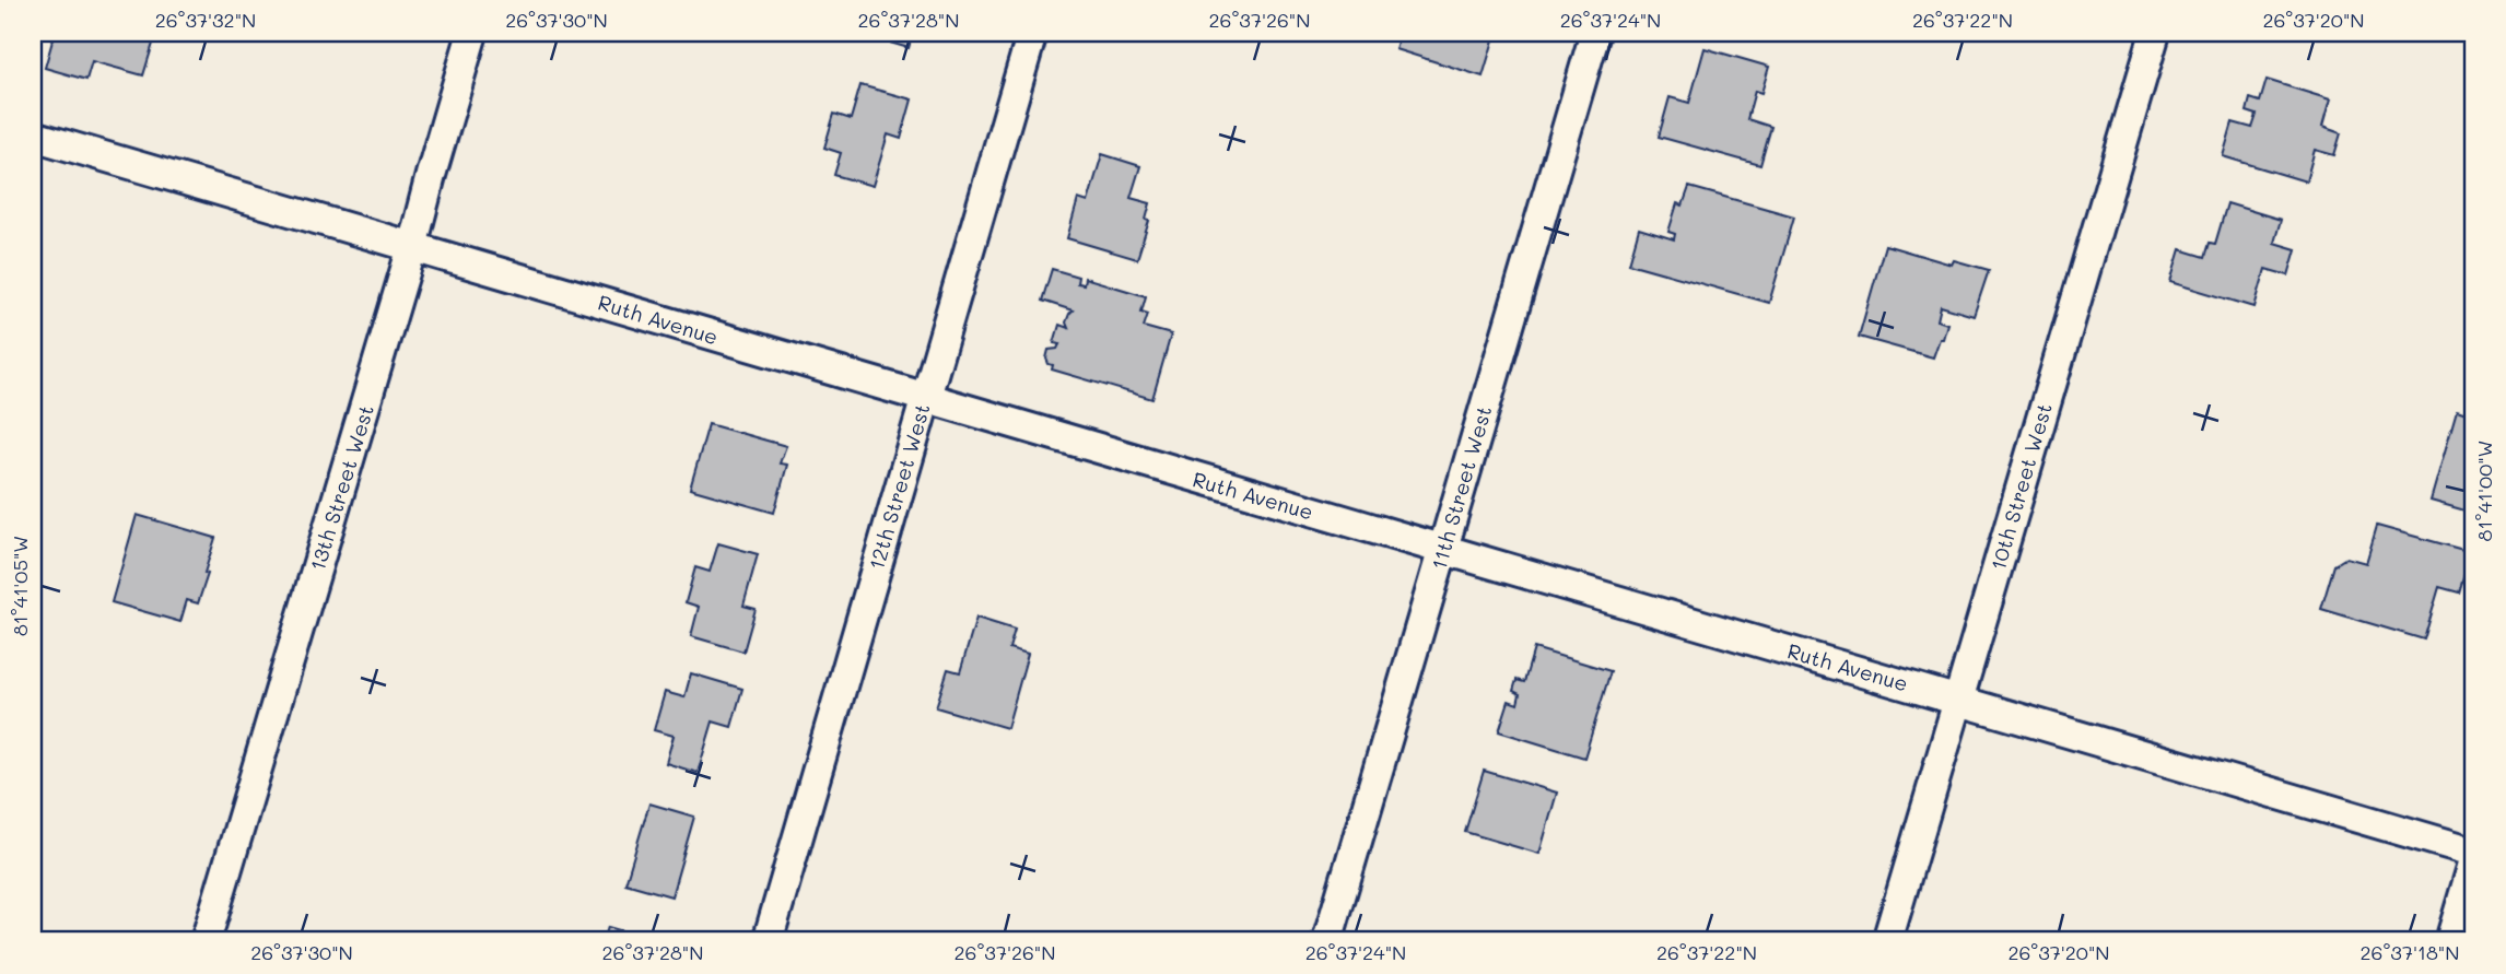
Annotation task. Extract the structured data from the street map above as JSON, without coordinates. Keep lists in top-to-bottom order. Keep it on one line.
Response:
{"streets":{"street":["Ruth Avenue","12th Street West","10th Street West","13th Street West","11th Street West"]},"crossings":[["Ruth Avenue","12th Street West"],["Ruth Avenue","10th Street West"],["Ruth Avenue","13th Street West"],["Ruth Avenue","11th Street West"]],"coordinates":["26°37'32\"N","26°37'30\"N","26°37'28\"N","26°37'26\"N","26°37'24\"N","26°37'22\"N","26°37'20\"N","81°41'00\"W","81°41'05\"W","26°37'18\"N"]}
